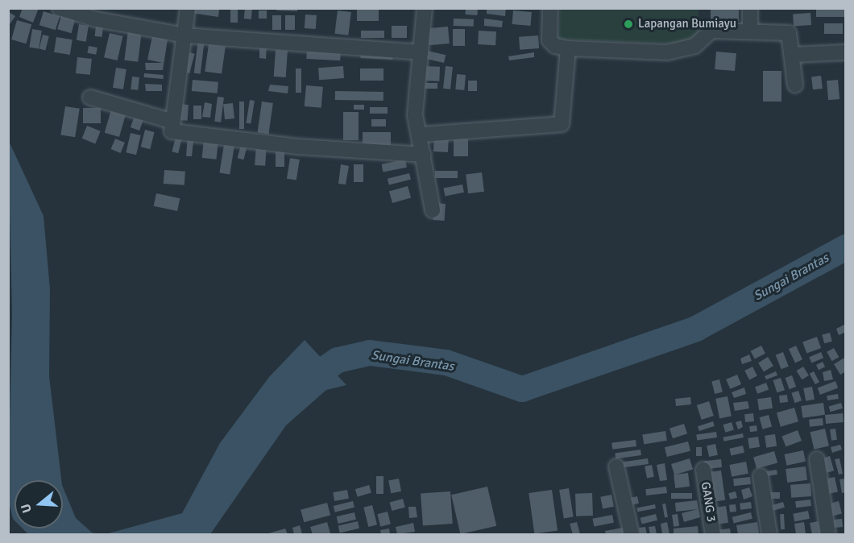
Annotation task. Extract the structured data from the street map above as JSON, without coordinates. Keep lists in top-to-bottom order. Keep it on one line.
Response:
{"streets":{"street":["GANG 3"]},"water":["Sungai Brantas"],"places":["Lapangan Bumiayu"],"north":"left"}
